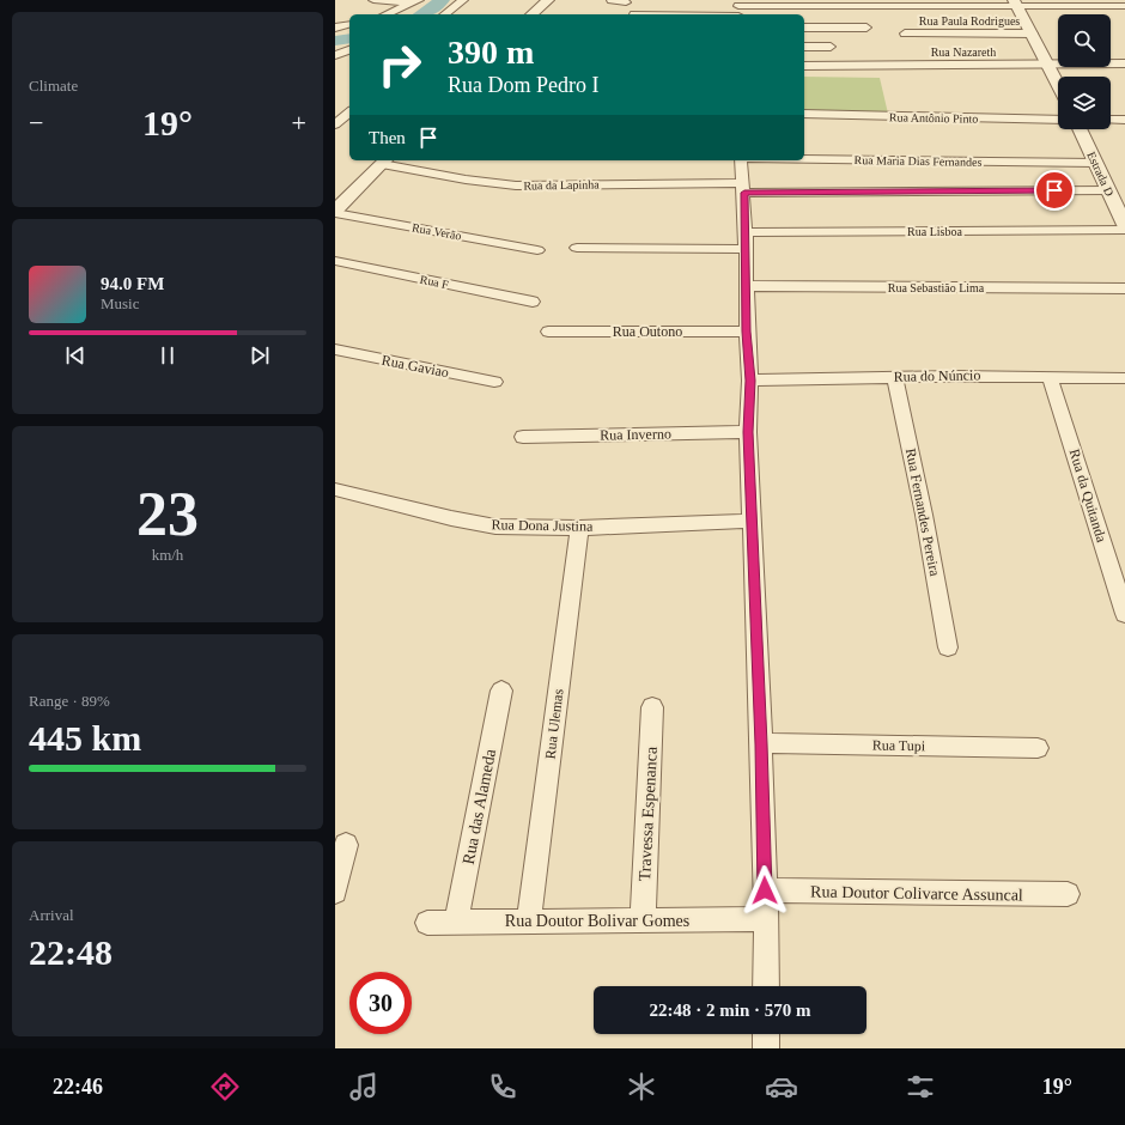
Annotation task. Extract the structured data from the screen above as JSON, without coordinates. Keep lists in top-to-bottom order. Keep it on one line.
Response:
{"streets":{"street":["Rua Paula Rodrigues","Rua Nazareth","Rua Antônio Pinto","Rua Maria Dias Fernandes","Estrada D","Rua da Lapinha","Rua Verão","Rua Lisboa","Rua F","Rua Sebastião Lima","Rua Outono","Rua Gaviao","Rua do Núncio","Rua Inverno","Rua da Quitanda","Rua Fernandes Pereira","Rua Dona Justina","Rua Ulemas","Rua Tupi","Rua das Alameda","Travessa Espenanca","Rua Doutor Colivarce Assuncal","Rua Doutor Bolivar Gomes"]},"crossings":[["Rua Maria Dias Fernandes","Estrada D"],["Estrada D","Rua da Lapinha"],["Rua do Núncio","Rua da Quitanda"],["Rua do Núncio","Rua Fernandes Pereira"],["Rua Dona Justina","Rua Ulemas"],["Rua Ulemas","Rua Doutor Bolivar Gomes"],["Rua das Alameda","Rua Doutor Bolivar Gomes"],["Travessa Espenanca","Rua Doutor Bolivar Gomes"]],"page":{"tile":["Climate",["23","km/h"],["Range · 89%","445 km"],["Arrival","22:48"]],"turn":["390 m","Rua Dom Pedro I"],"heat":["−","19°","+"],"then":"Then","song":["94.0 FM","Music"],"limit":"30","trip":"22:48 · 2 min · 570 m","tabs":["22:46","19°"]}}
